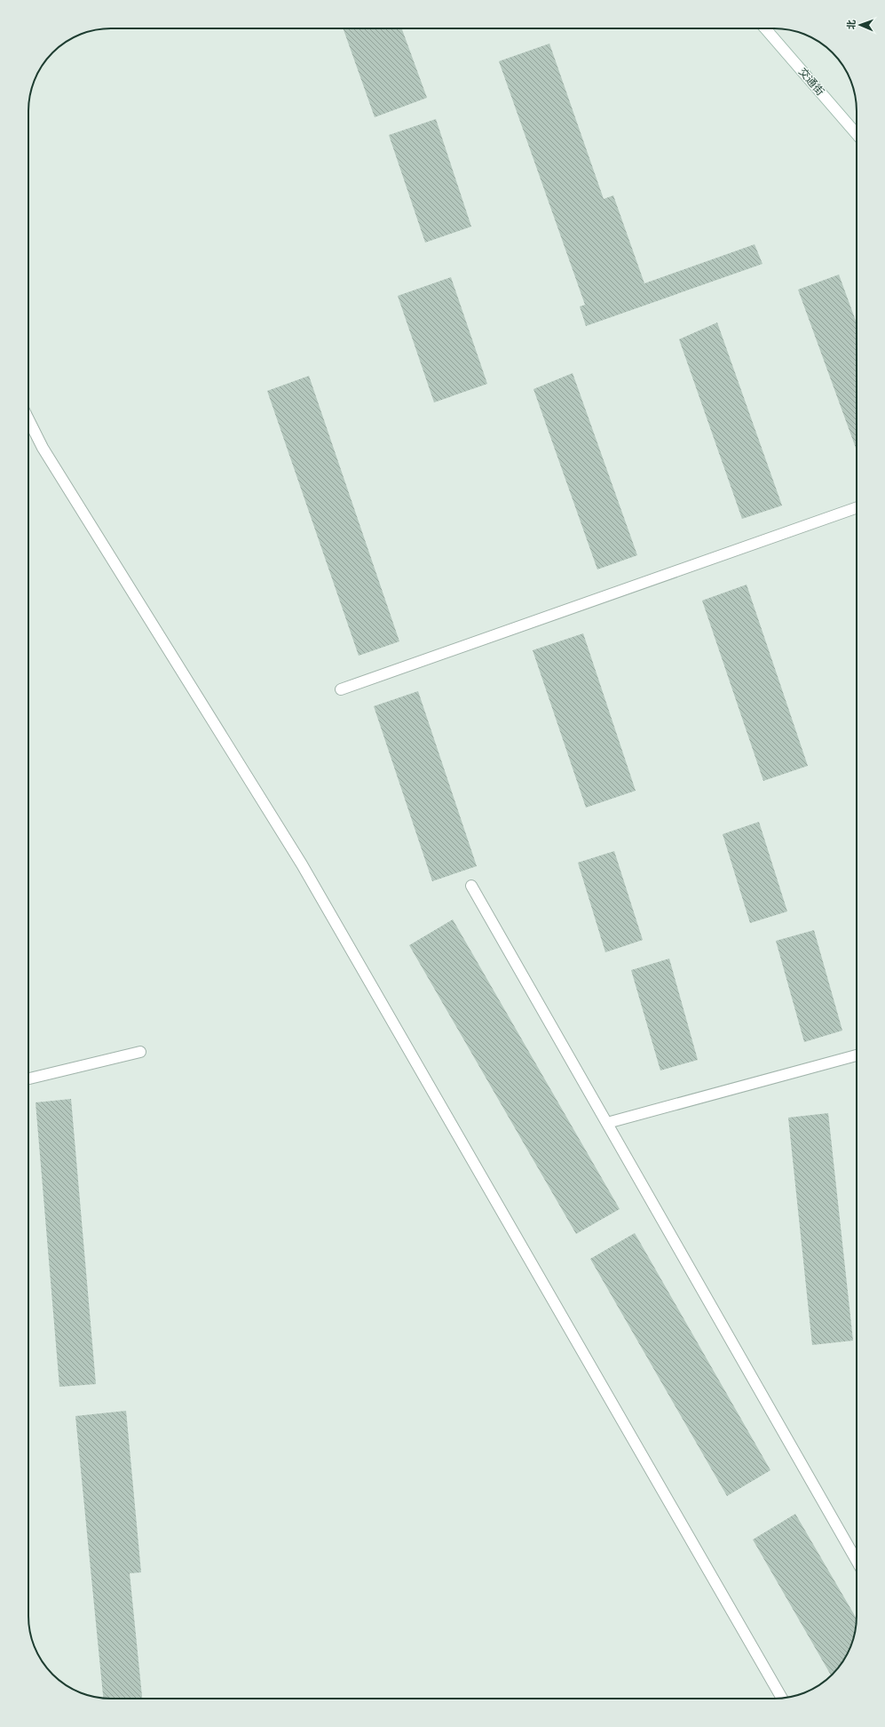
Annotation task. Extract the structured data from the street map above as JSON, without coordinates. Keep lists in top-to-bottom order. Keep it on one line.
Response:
{"streets":{"street":["交通街"]},"north":"left"}
